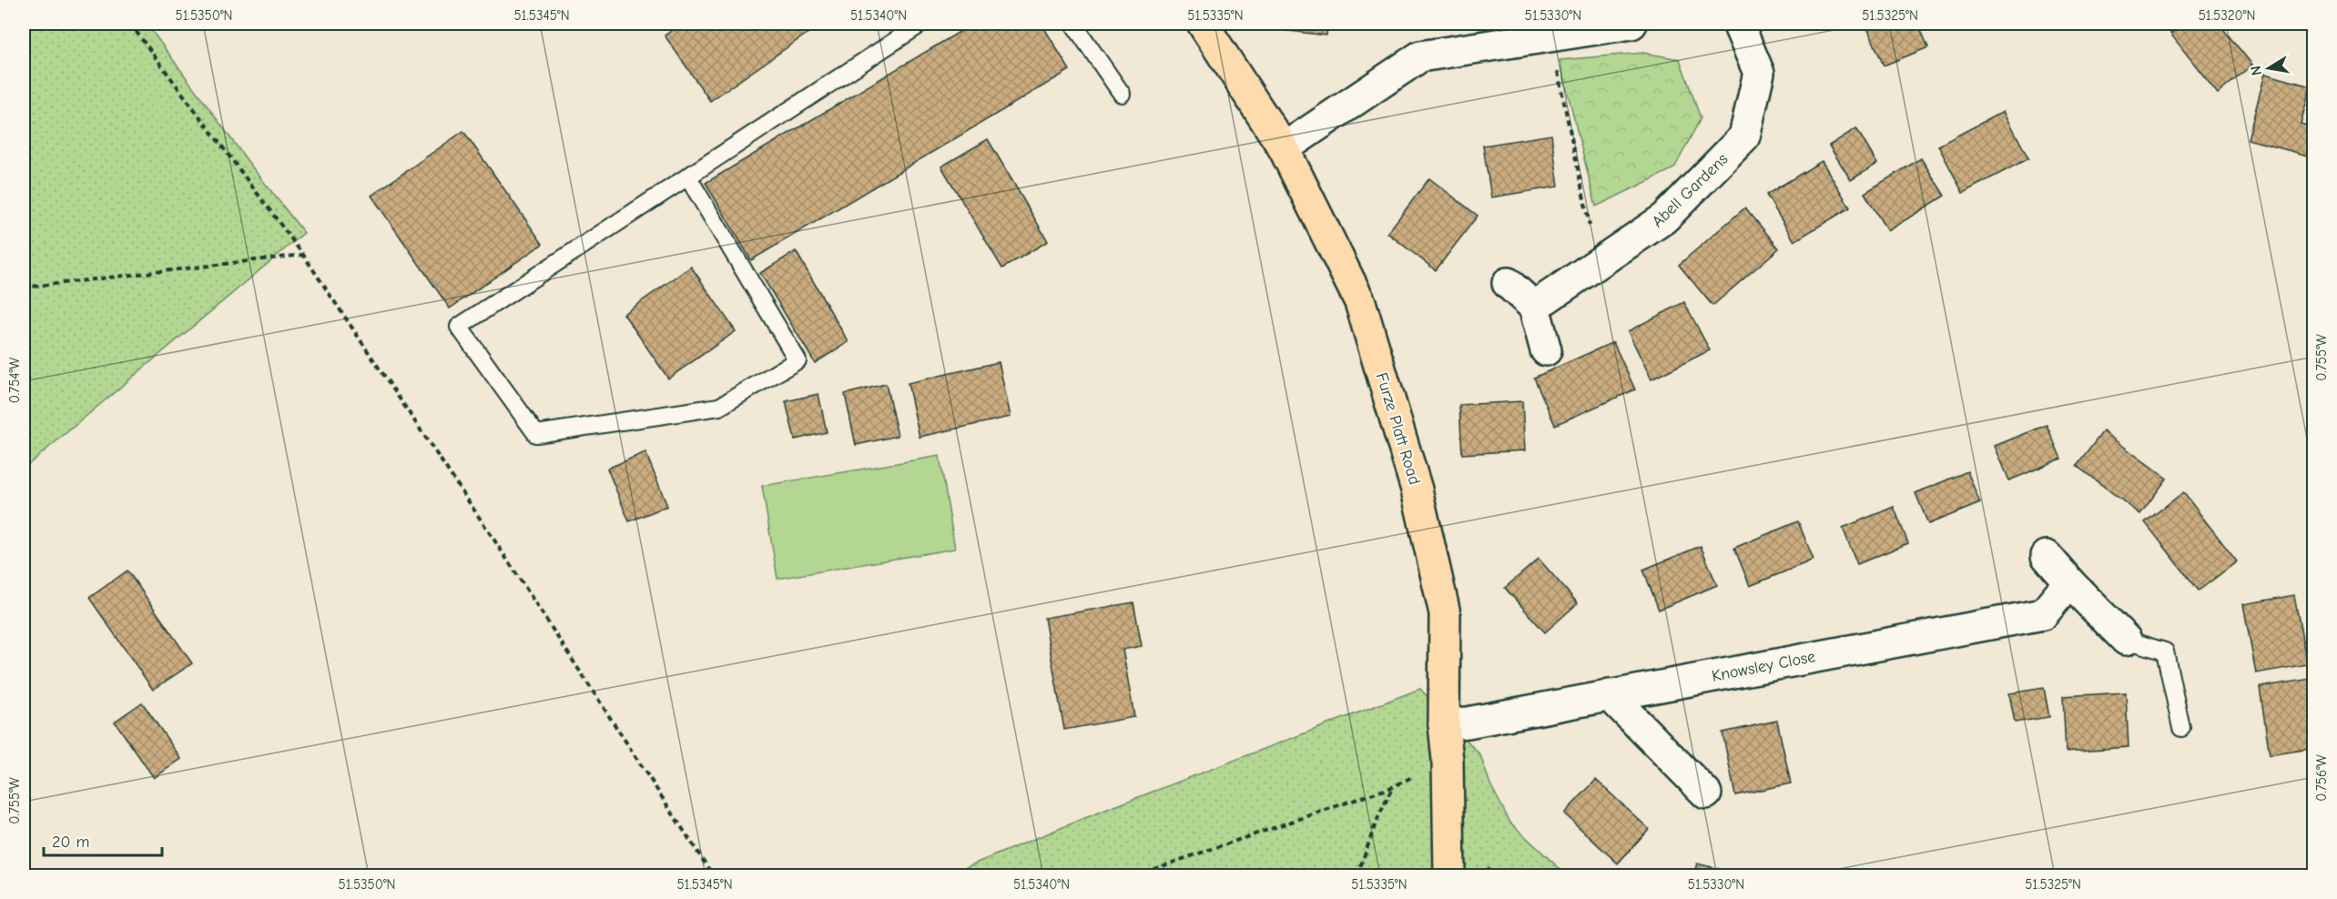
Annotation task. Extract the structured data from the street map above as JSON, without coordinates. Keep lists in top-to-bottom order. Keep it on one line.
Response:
{"streets":{"main road":["Furze Platt Road"],"street":["Abell Gardens","Knowsley Close"]},"crossings":[["Furze Platt Road","Knowsley Close"]],"scale_bar":"20 m","north":"left","coordinates":["51.5350°N","51.5345°N","51.5340°N","51.5335°N","51.5330°N","51.5325°N","51.5320°N","0.755°W","0.754°W","0.756°W"]}
